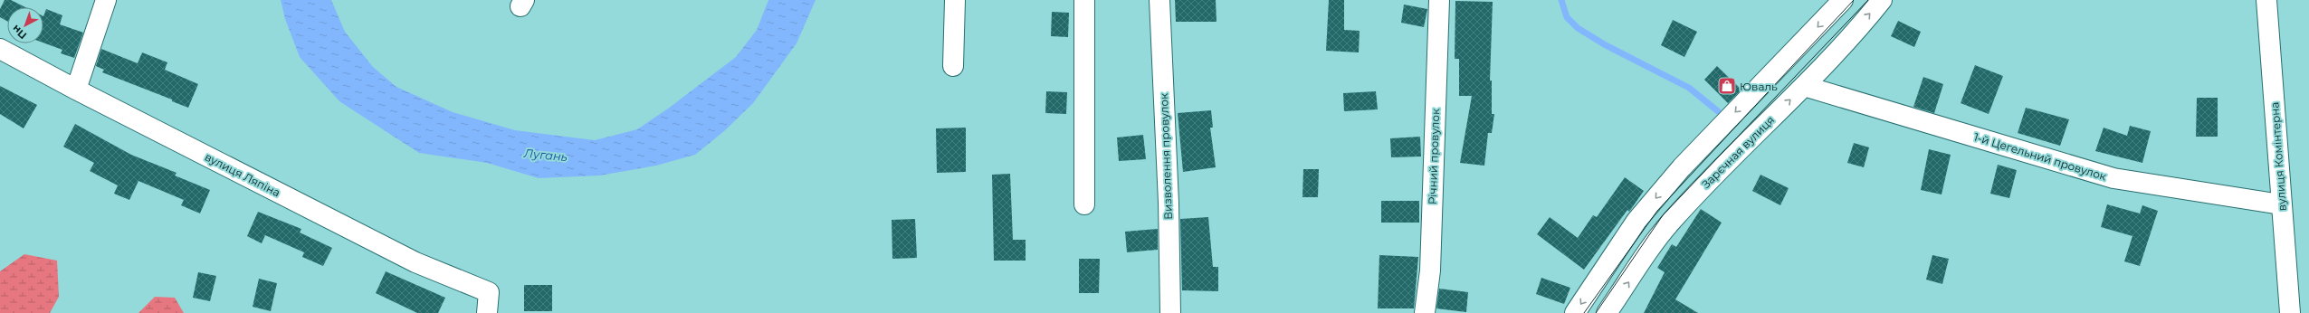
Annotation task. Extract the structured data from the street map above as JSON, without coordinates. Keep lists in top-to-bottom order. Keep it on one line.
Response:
{"streets":{"street":["Зарєчная вулиця","Визволення провулок","Річний провулок","1-й Цегельний провулок","вулиця Комінтерна","вулиця Ляпіна"]},"crossings":[["Зарєчная вулиця","1-й Цегельний провулок"],["1-й Цегельний провулок","вулиця Комінтерна"]],"water":["Лугань"],"places":{"shop":["Юваль"]},"north":"bottom left"}
